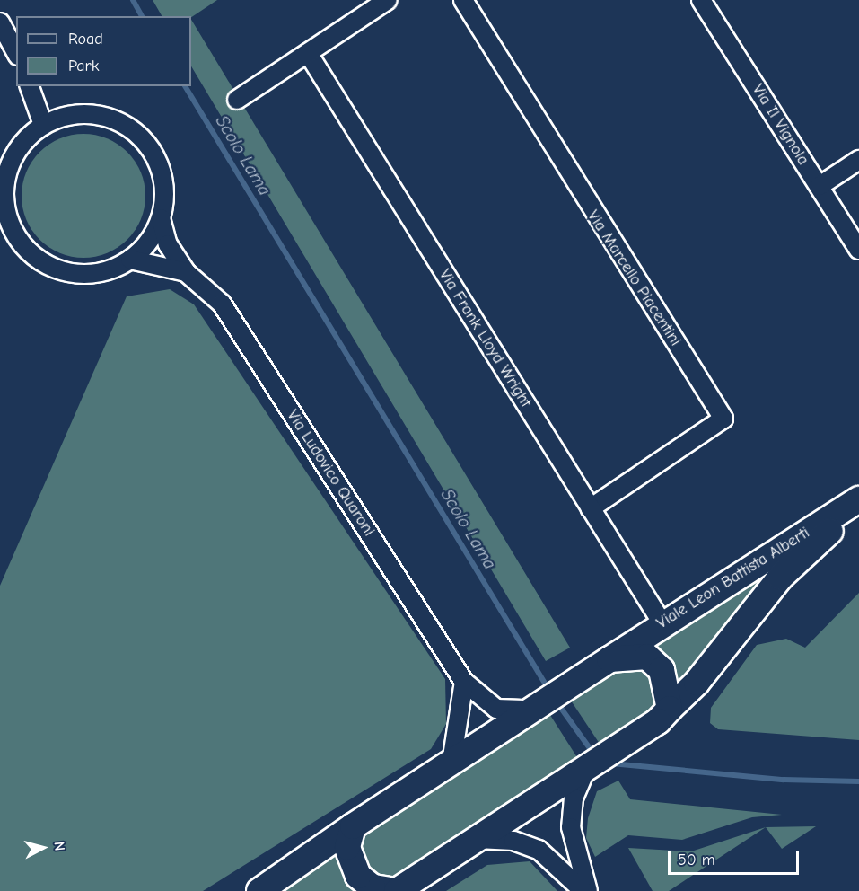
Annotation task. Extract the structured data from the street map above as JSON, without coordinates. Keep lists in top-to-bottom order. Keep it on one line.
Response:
{"streets":{"main road":["Viale Leon Battista Alberti"],"street":["Via Il Vignola","Via Marcello Piacentini","Via Frank Lloyd Wright","Via Ludovico Quaroni"]},"crossings":[["Via Marcello Piacentini","Via Frank Lloyd Wright"],["Via Frank Lloyd Wright","Viale Leon Battista Alberti"],["Via Ludovico Quaroni","Viale Leon Battista Alberti"]],"water":["Scolo Lama"],"legend":["Road","Park"],"scale_bar":"50 m","north":"right"}
